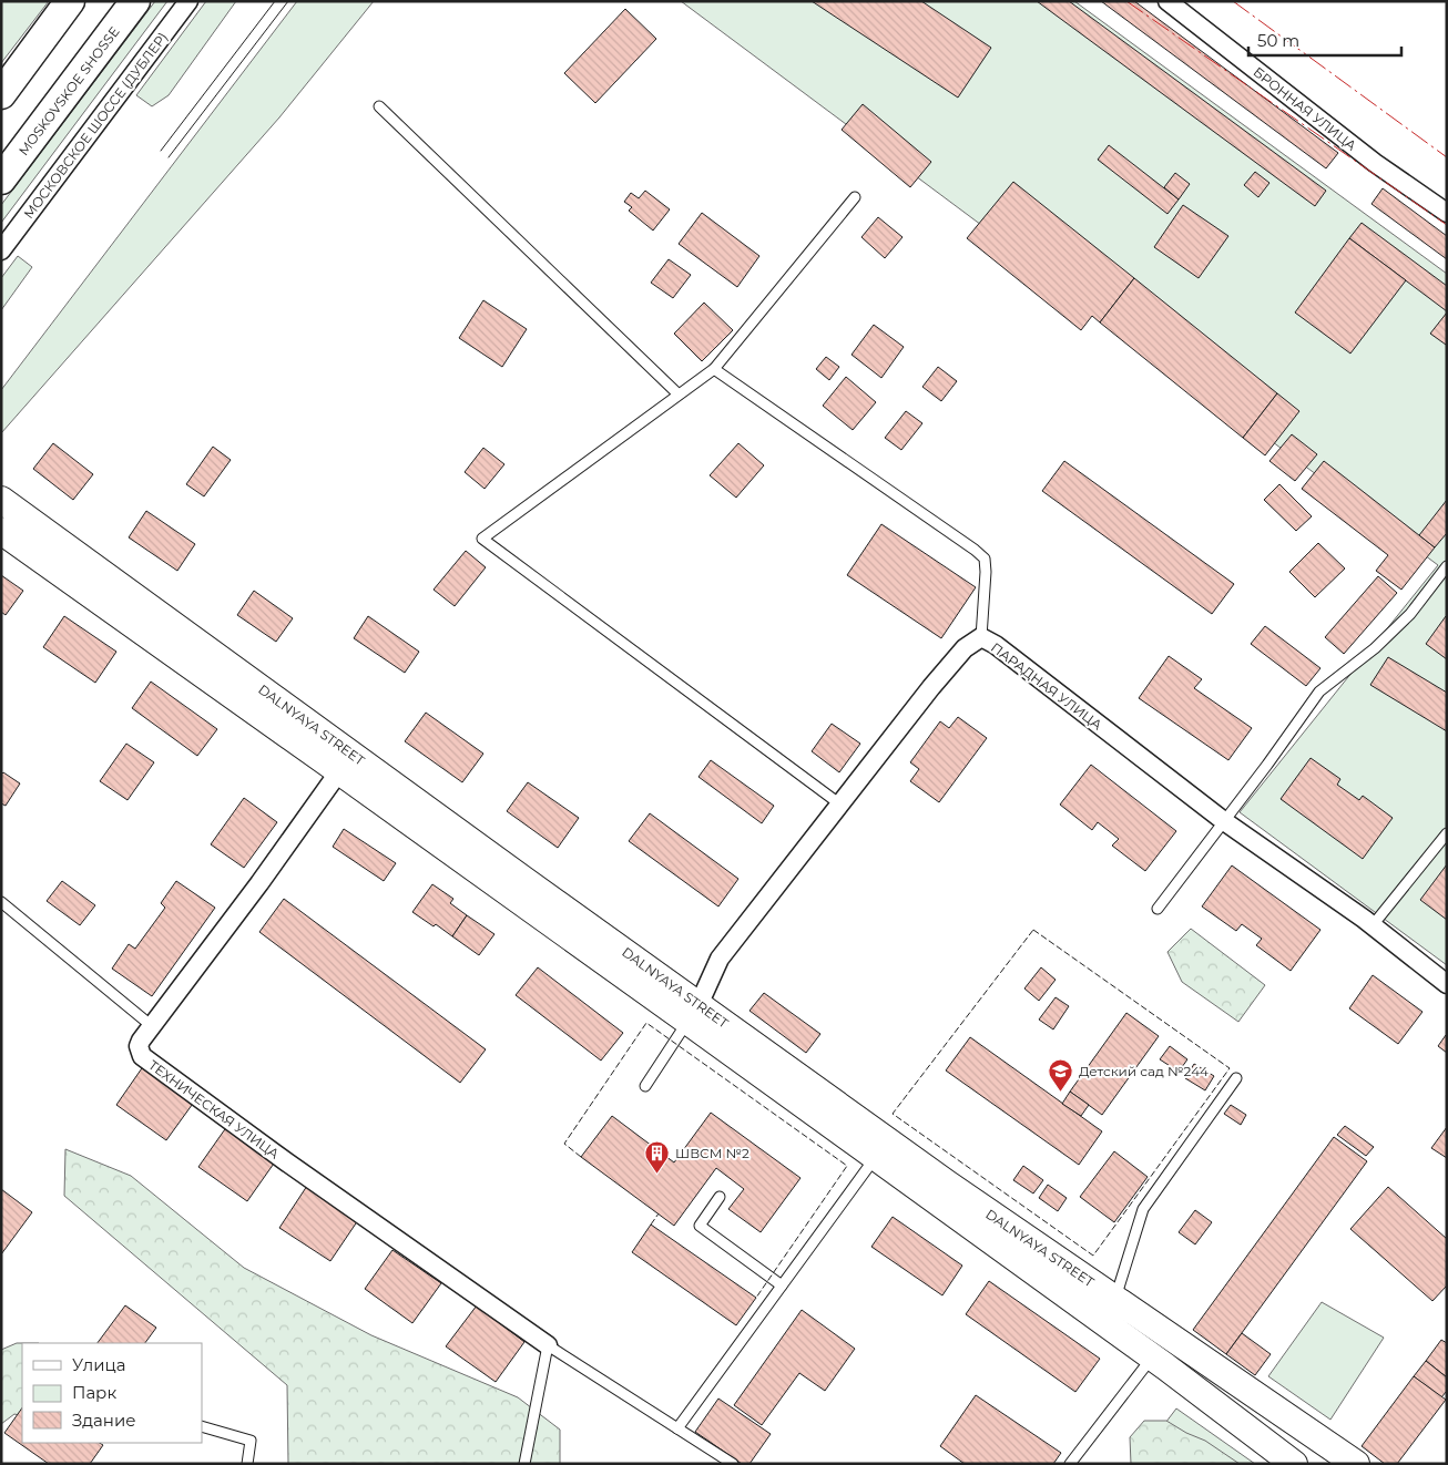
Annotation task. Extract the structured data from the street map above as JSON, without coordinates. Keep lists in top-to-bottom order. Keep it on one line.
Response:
{"streets":{"main road":["MOSKOVSKOE SHOSSE","DALNYAYA STREET"],"street":["БРОННАЯ УЛИЦА","МОСКОВСКОЕ ШОССЕ (ДУБЛЕР)","ПАРАДНАЯ УЛИЦА","ТЕХНИЧЕСКАЯ УЛИЦА"]},"crossings":[["ПАРАДНАЯ УЛИЦА","DALNYAYA STREET"],["DALNYAYA STREET","ТЕХНИЧЕСКАЯ УЛИЦА"]],"places":{"school or university":["Детский сад №244"],"building":["ШВСМ №2"]},"legend":["Улица","Парк","Здание"],"scale_bar":"50 m"}
